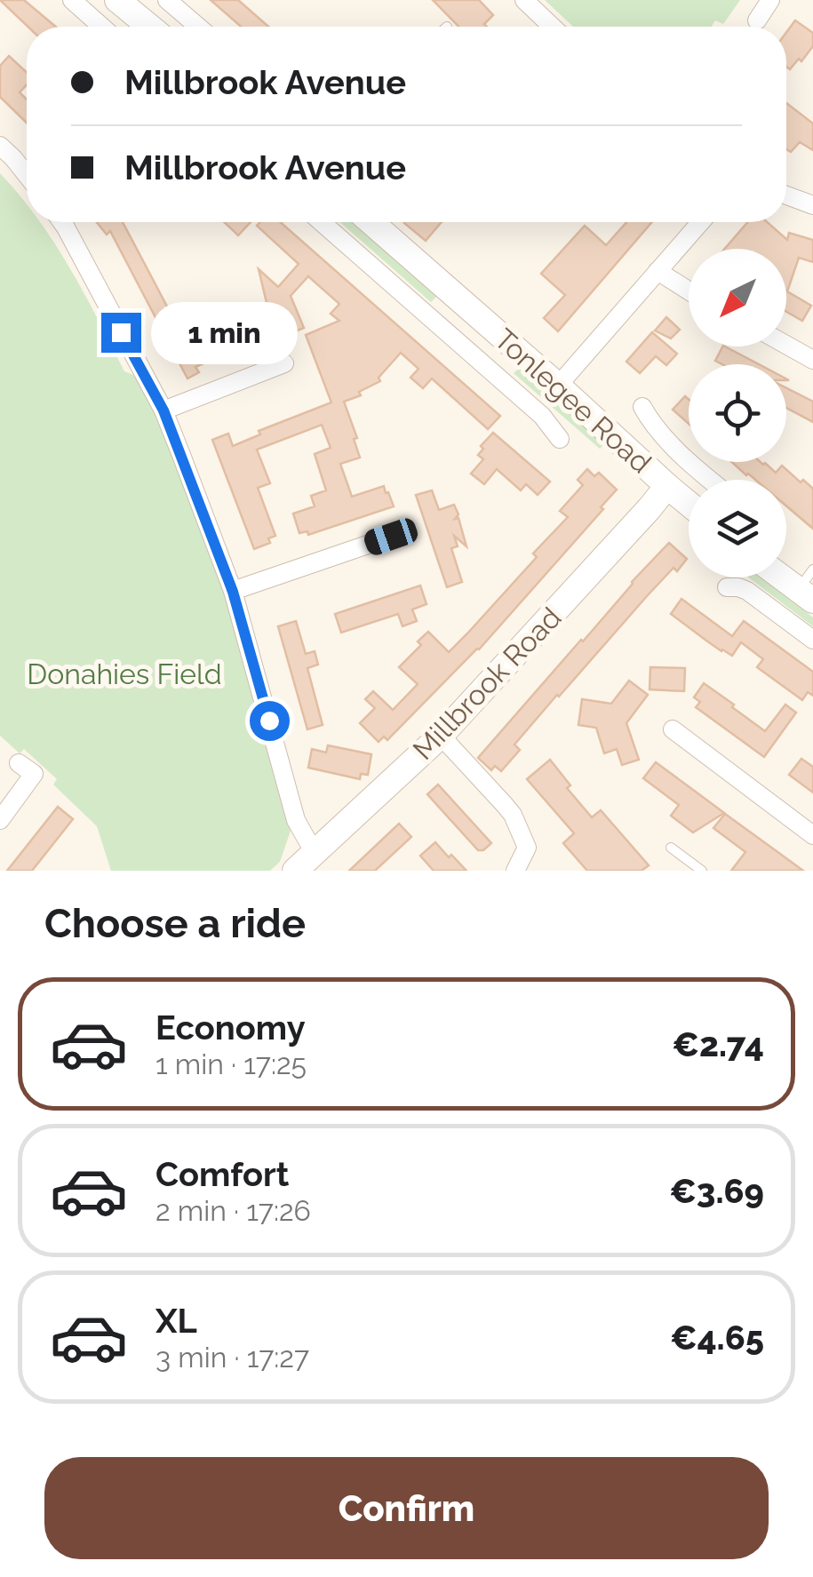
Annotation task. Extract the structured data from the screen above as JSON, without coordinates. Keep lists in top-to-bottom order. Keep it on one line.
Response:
{"streets":{"main road":["Tonlegee Road","Millbrook Road"]},"crossings":[["Tonlegee Road","Millbrook Road"]],"parks":["Donahies Field"],"north":"bottom left","page":{"banner":["Millbrook Avenue","Millbrook Avenue"],"bubble":"1 min","heading":"Choose a ride","list":[{"name":"Economy","note":"1 min · 17:25","value":"€2.74"},{"name":"Comfort","note":"2 min · 17:26","value":"€3.69"},{"name":"XL","note":"3 min · 17:27","value":"€4.65"}],"buttons":"Confirm"}}
